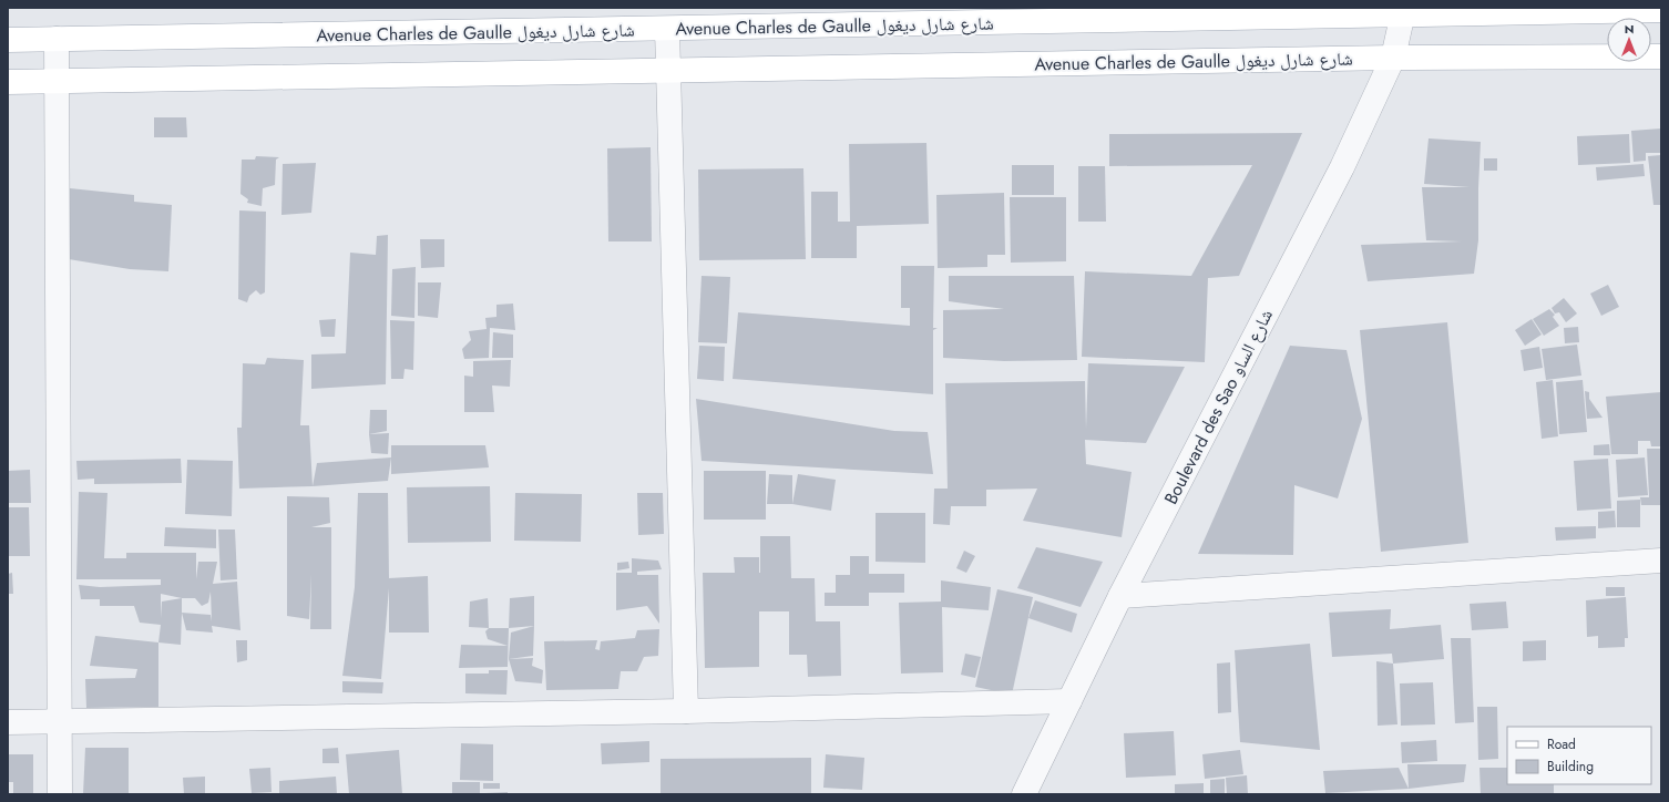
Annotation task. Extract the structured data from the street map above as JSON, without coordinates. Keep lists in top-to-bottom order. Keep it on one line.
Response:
{"streets":{"main road":["Avenue Charles de Gaulle شارع شارل ديغول"],"street":["Boulevard des Sao شارع الساو"]},"crossings":[["Avenue Charles de Gaulle شارع شارل ديغول","Boulevard des Sao شارع الساو"]],"legend":["Road","Building"],"north":"top"}
